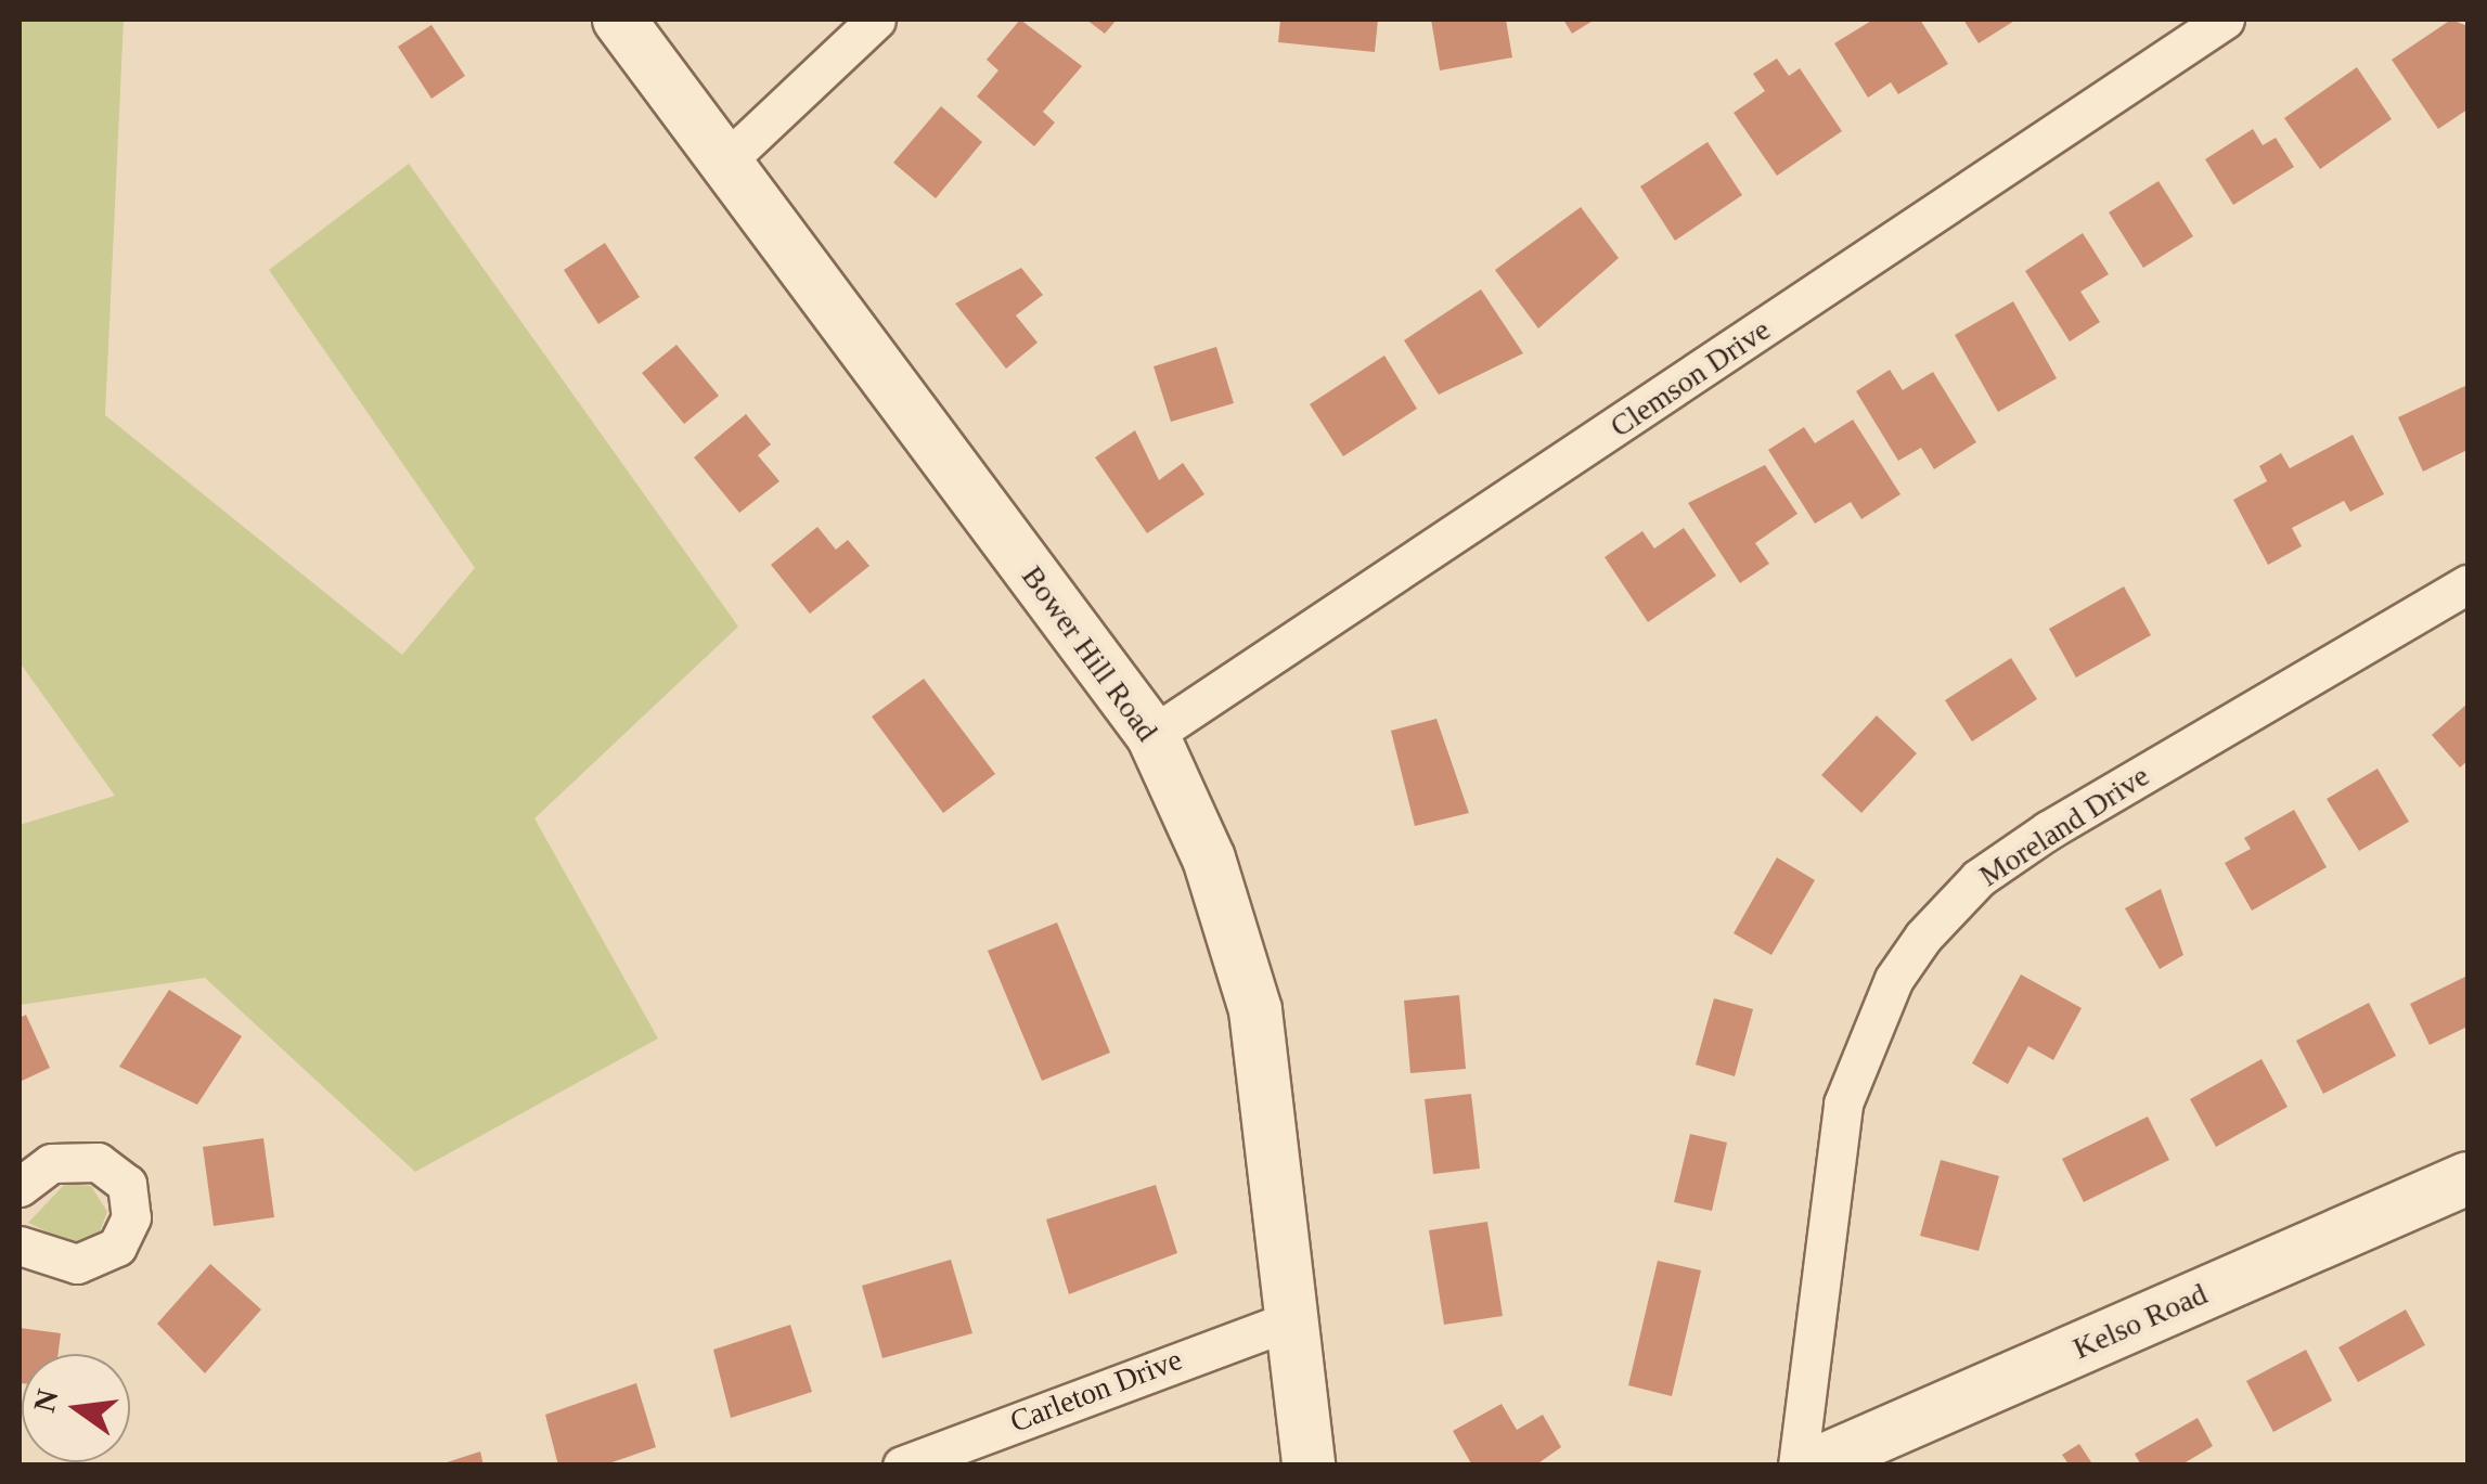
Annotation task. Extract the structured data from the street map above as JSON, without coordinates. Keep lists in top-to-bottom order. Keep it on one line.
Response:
{"streets":{"main road":["Bower Hill Road","Kelso Road"],"street":["Clemson Drive","Moreland Drive","Carleton Drive"]},"crossings":[["Clemson Drive","Bower Hill Road"],["Bower Hill Road","Carleton Drive"]],"north":"left"}
